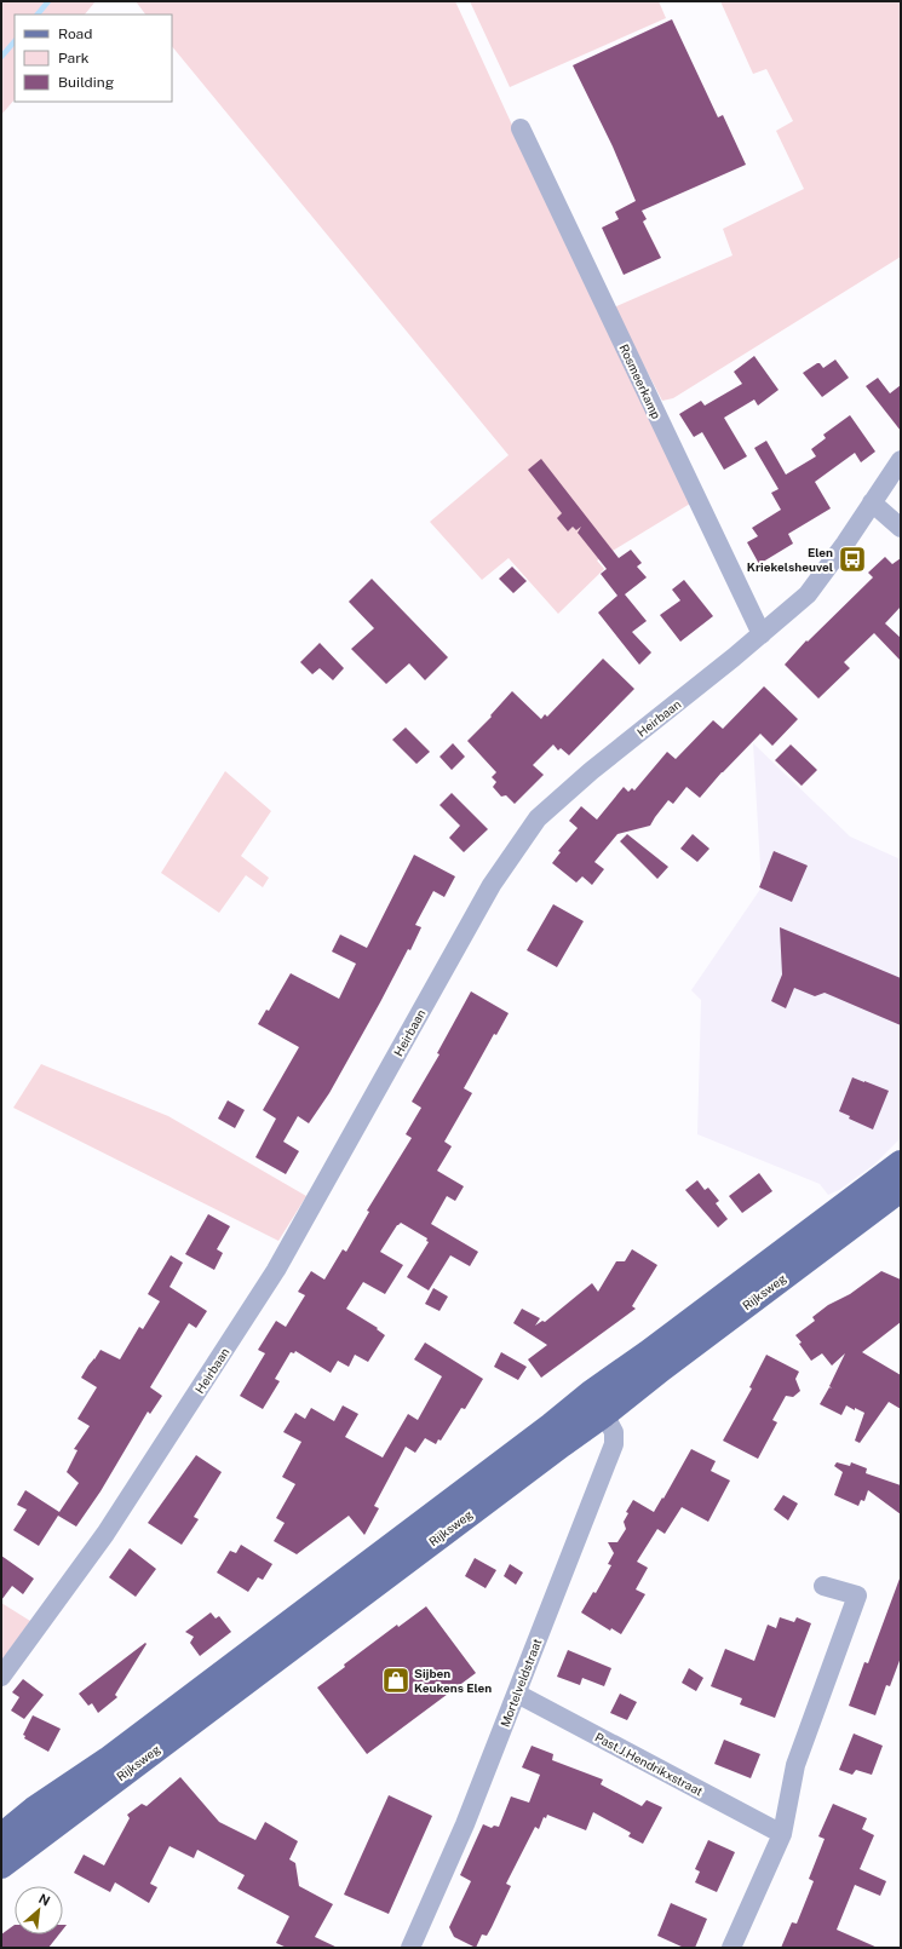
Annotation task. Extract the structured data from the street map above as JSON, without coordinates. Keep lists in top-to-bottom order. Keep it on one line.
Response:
{"streets":{"main road":["Rijksweg"],"street":["Rosmeerkamp","Heirbaan","Mortelveldstraat","Past.J.Hendrikxstraat"]},"crossings":[["Rosmeerkamp","Heirbaan"],["Rijksweg","Mortelveldstraat"],["Mortelveldstraat","Past.J.Hendrikxstraat"]],"places":{"bus stop":["Elen Kriekelsheuvel"],"shop":["Sijben Keukens Elen"]},"legend":["Road","Park","Building"],"north":"top right"}
